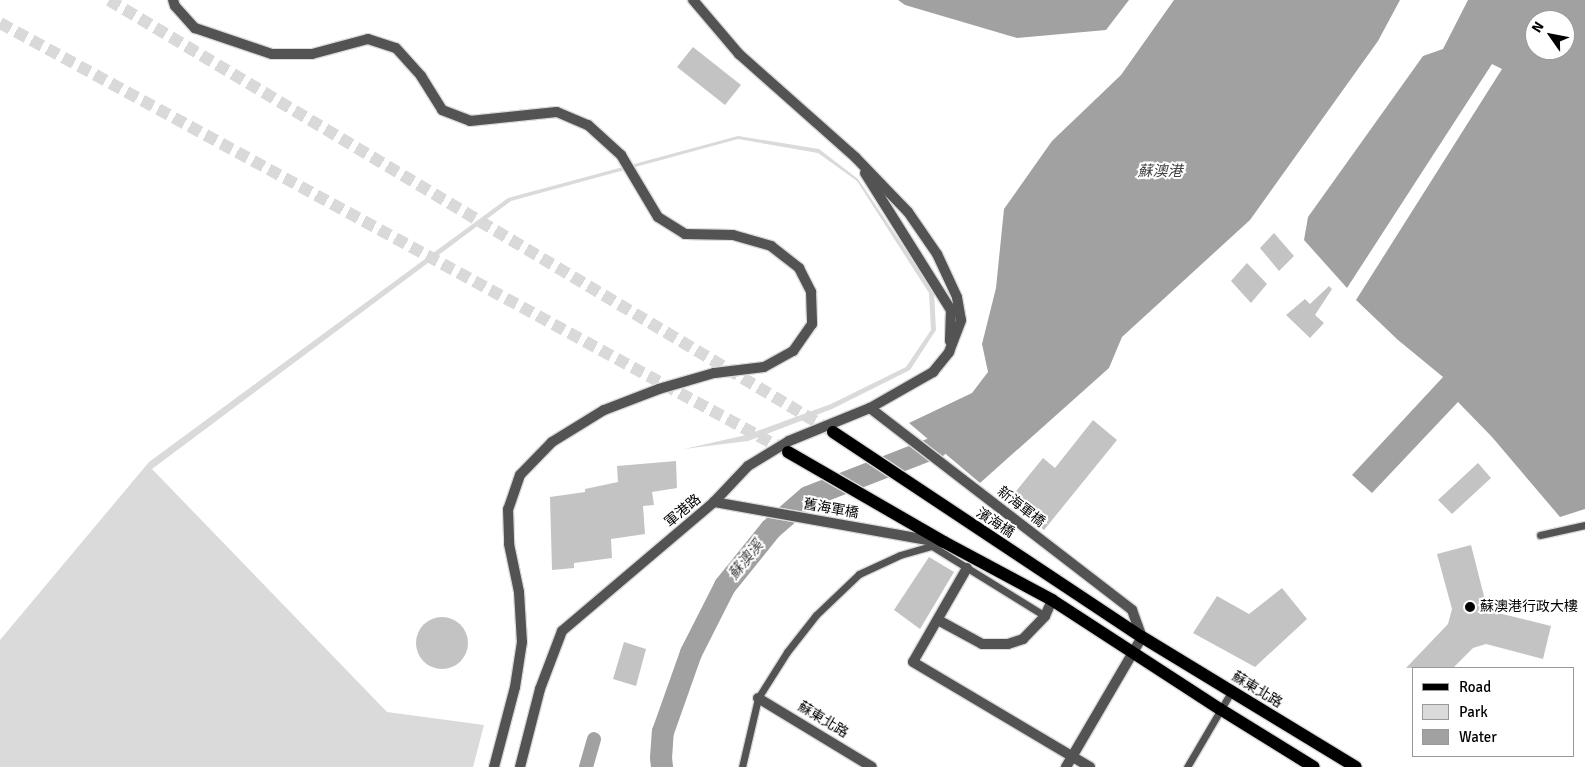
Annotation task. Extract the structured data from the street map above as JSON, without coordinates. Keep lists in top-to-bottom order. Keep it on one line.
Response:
{"streets":{"main road":["濱海橋","蘇東北路"],"street":["新海軍橋","舊海軍橋","軍港路"]},"crossings":[["新海軍橋","軍港路"],["新海軍橋","濱海橋"],["新海軍橋","蘇東北路"],["舊海軍橋","軍港路"],["濱海橋","蘇東北路"]],"water":["蘇澳港","蘇澳溪"],"places":["蘇澳港行政大樓"],"legend":["Road","Park","Water"],"north":"top left"}
